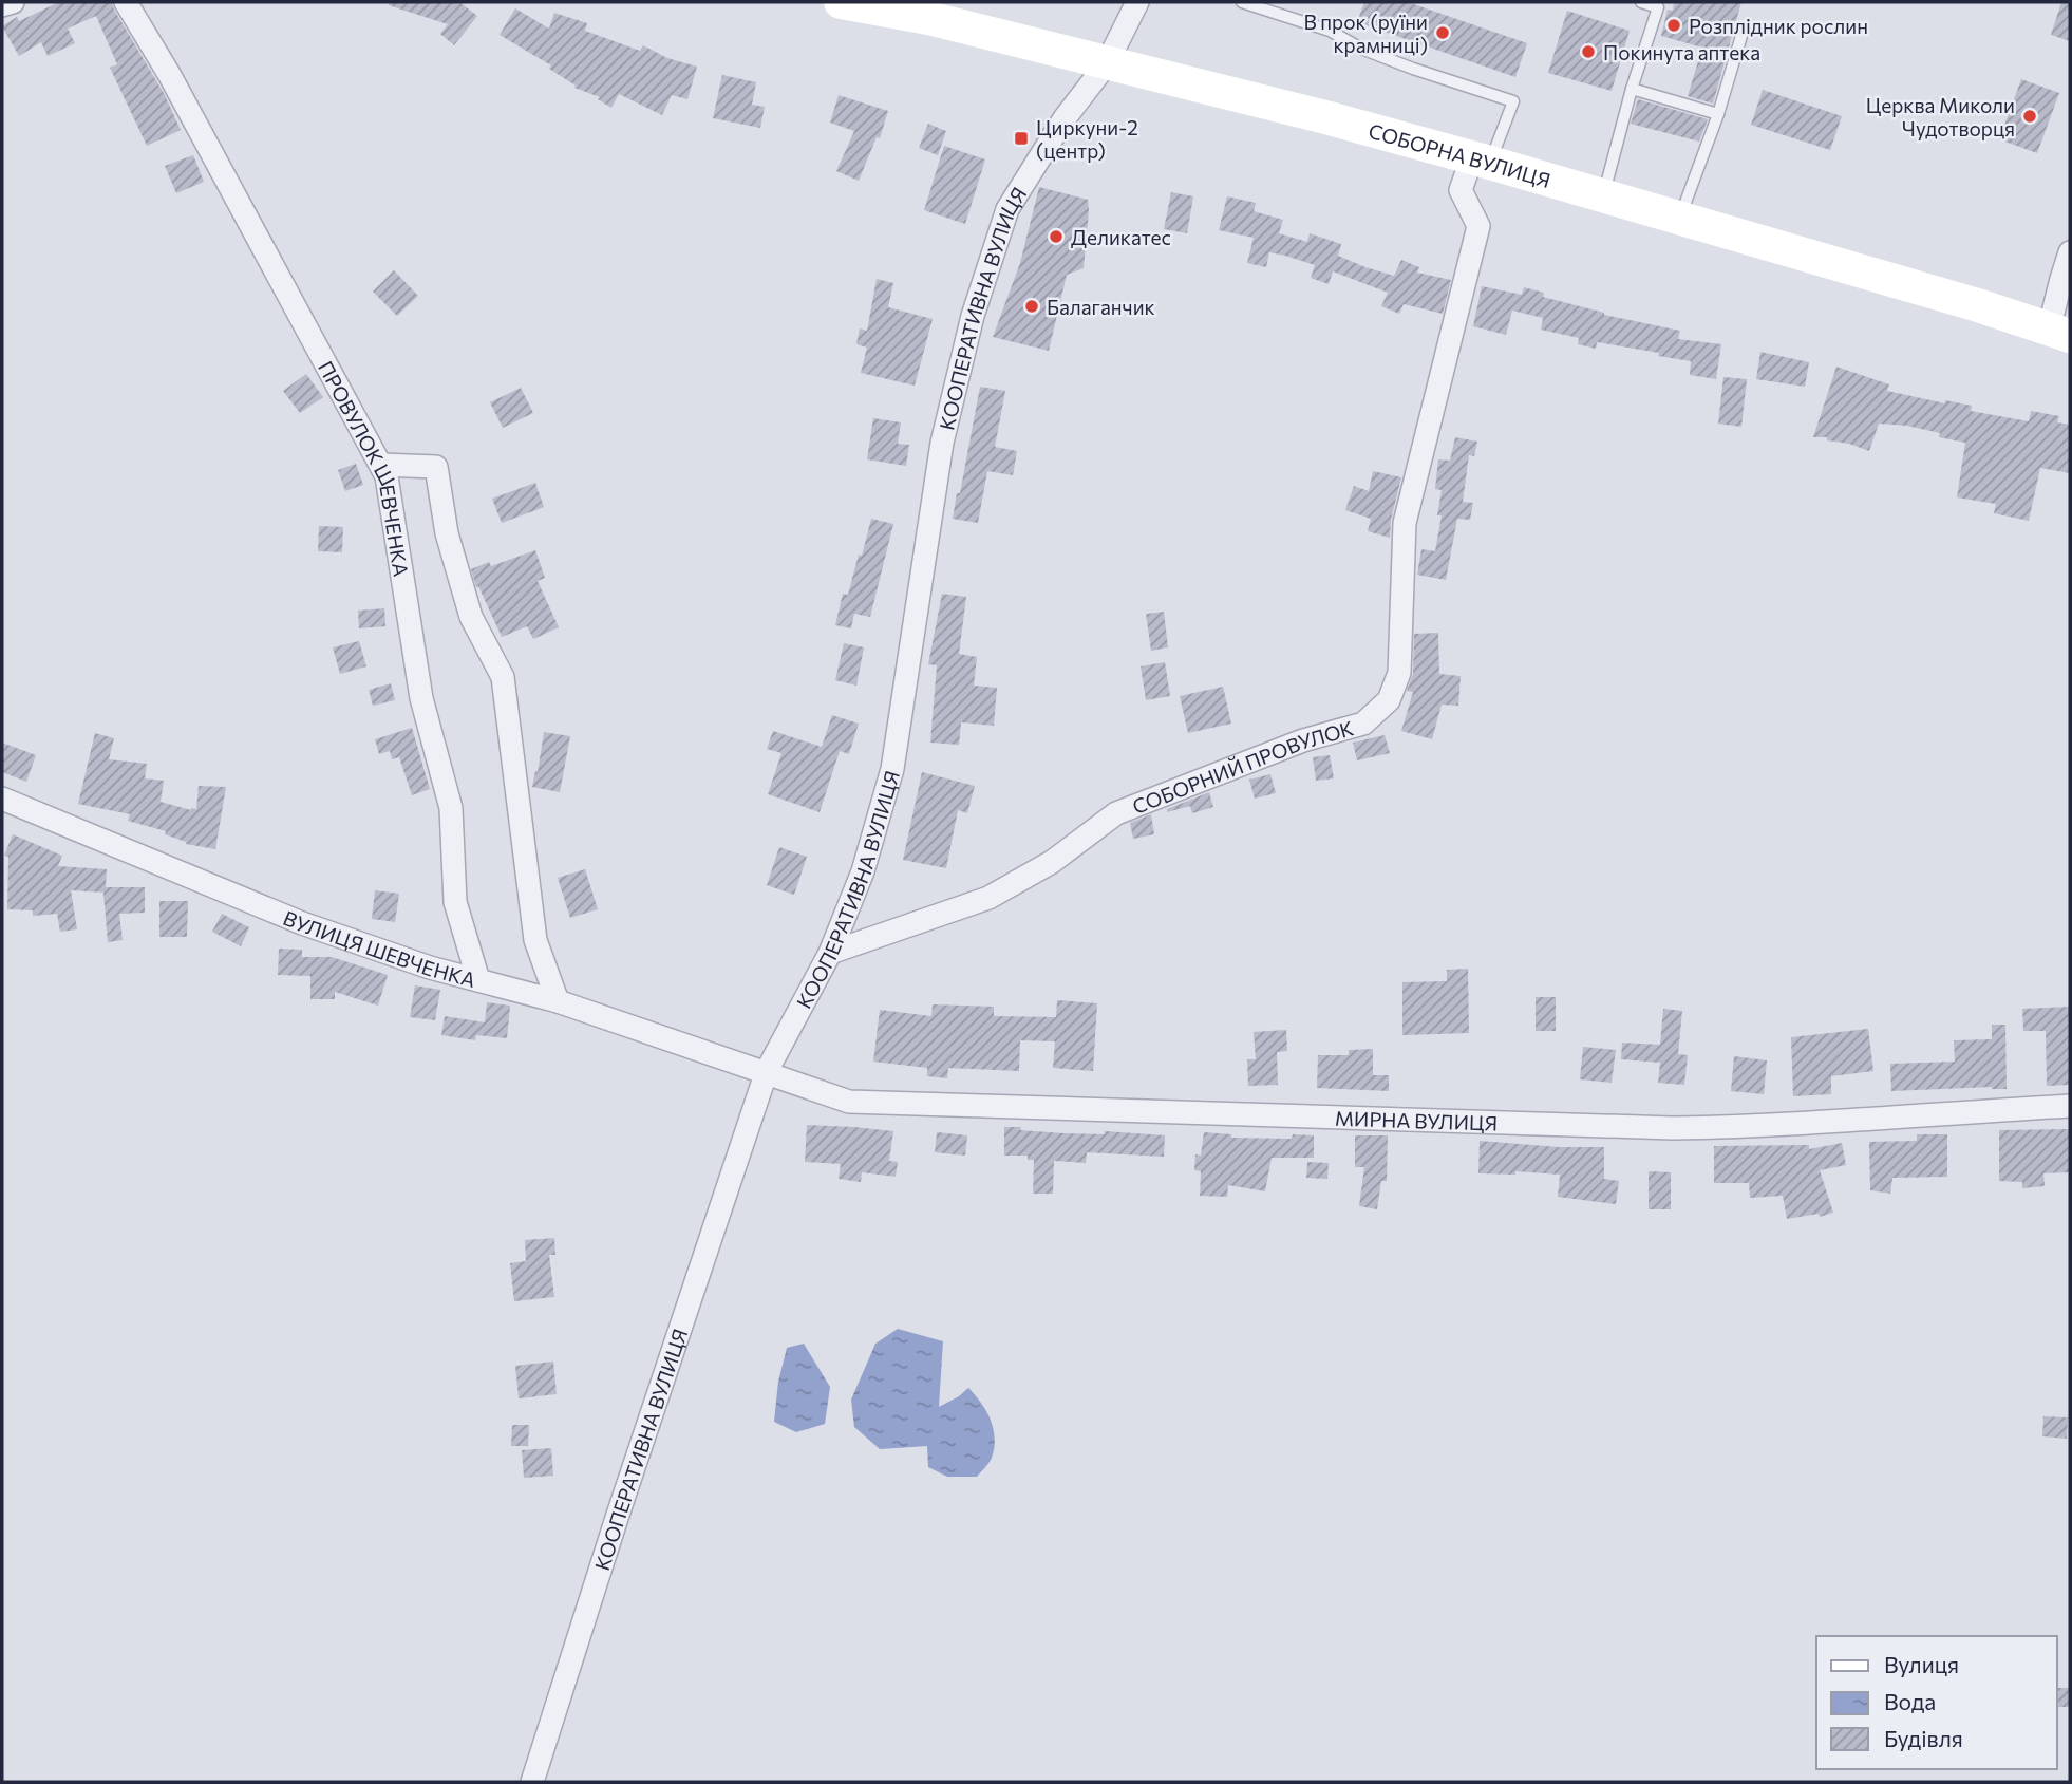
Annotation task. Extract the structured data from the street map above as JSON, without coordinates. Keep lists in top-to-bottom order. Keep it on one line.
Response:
{"streets":{"street":["СОБОРНА ВУЛИЦЯ","КООПЕРАТИВНА ВУЛИЦЯ","ПРОВУЛОК ШЕВЧЕНКА","СОБОРНИЙ ПРОВУЛОК","ВУЛИЦЯ ШЕВЧЕНКА","МИРНА ВУЛИЦЯ"]},"crossings":[["СОБОРНА ВУЛИЦЯ","КООПЕРАТИВНА ВУЛИЦЯ"],["СОБОРНА ВУЛИЦЯ","СОБОРНИЙ ПРОВУЛОК"],["КООПЕРАТИВНА ВУЛИЦЯ","СОБОРНИЙ ПРОВУЛОК"],["КООПЕРАТИВНА ВУЛИЦЯ","ВУЛИЦЯ ШЕВЧЕНКА"],["КООПЕРАТИВНА ВУЛИЦЯ","МИРНА ВУЛИЦЯ"],["ПРОВУЛОК ШЕВЧЕНКА","ВУЛИЦЯ ШЕВЧЕНКА"],["ВУЛИЦЯ ШЕВЧЕНКА","МИРНА ВУЛИЦЯ"]],"places":{"other":["Розплідник рослин","В прок (руїни крамниці)","Покинута аптека","Церква Миколи Чудотворця","Деликатес","Балаганчик"],"transit":["Циркуни-2 (центр)"]},"legend":["Вулиця","Вода","Будівля"]}
